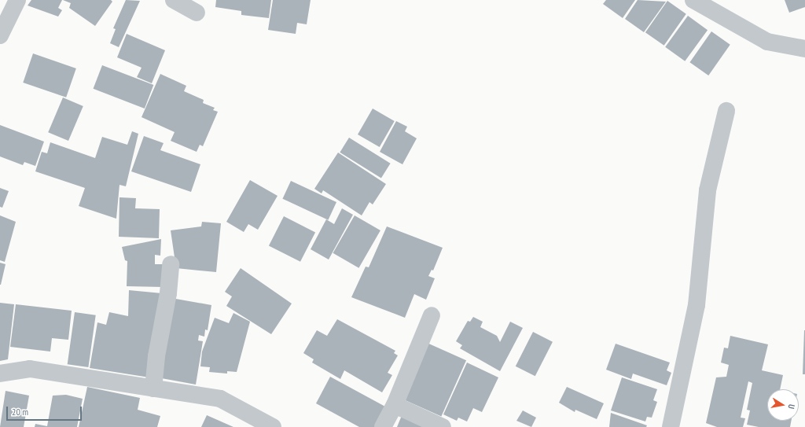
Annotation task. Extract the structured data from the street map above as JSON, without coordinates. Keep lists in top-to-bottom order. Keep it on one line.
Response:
{"scale_bar":"20 m","north":"right"}
